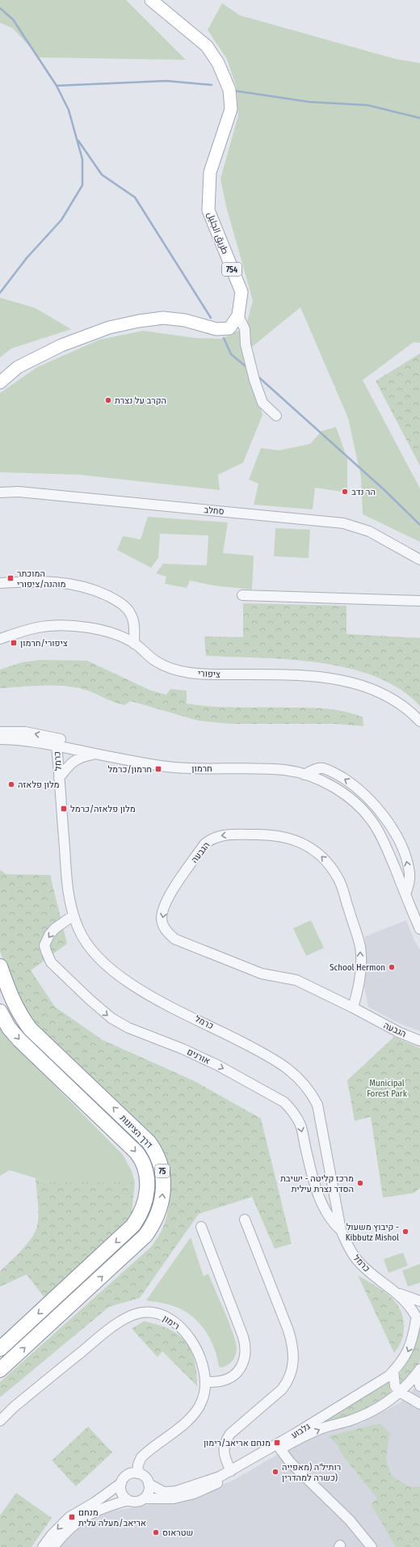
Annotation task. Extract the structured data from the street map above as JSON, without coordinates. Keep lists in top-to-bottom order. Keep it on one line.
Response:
{"streets":{"highway":["דרך הציונות","75"],"main road":["طريق الجليل","754"],"street":["סחלב","ציפורי","כרמל","חרמון","הגבעה","אורנים","רימון","גלבוע"]},"crossings":[["כרמל","חרמון"],["כרמל","אורנים"],["כרמל","גלבוע"],["רימון","גלבוע"]],"one_way":["אורנים"],"parks":["Municipal Forest Park"],"places":{"other":["הקרב על נצרת","הר נדב","מלון פלאזה","School Hermon","מרכז קליטה - ישיבת הסדר נצרת עילית","קיבוץ משעול - Kibbutz Mishol","רותיל'ה (מאפייה כשרה למהדרין)","שטראוס"],"transit":["המוכתר מוהנה/ציפורי","ציפורי/חרמון","חרמון/כרמל","מלון פלאזה/כרמל","מנחם אריאב/רימון","מנחם אריאב/מעלה עלית"]}}
